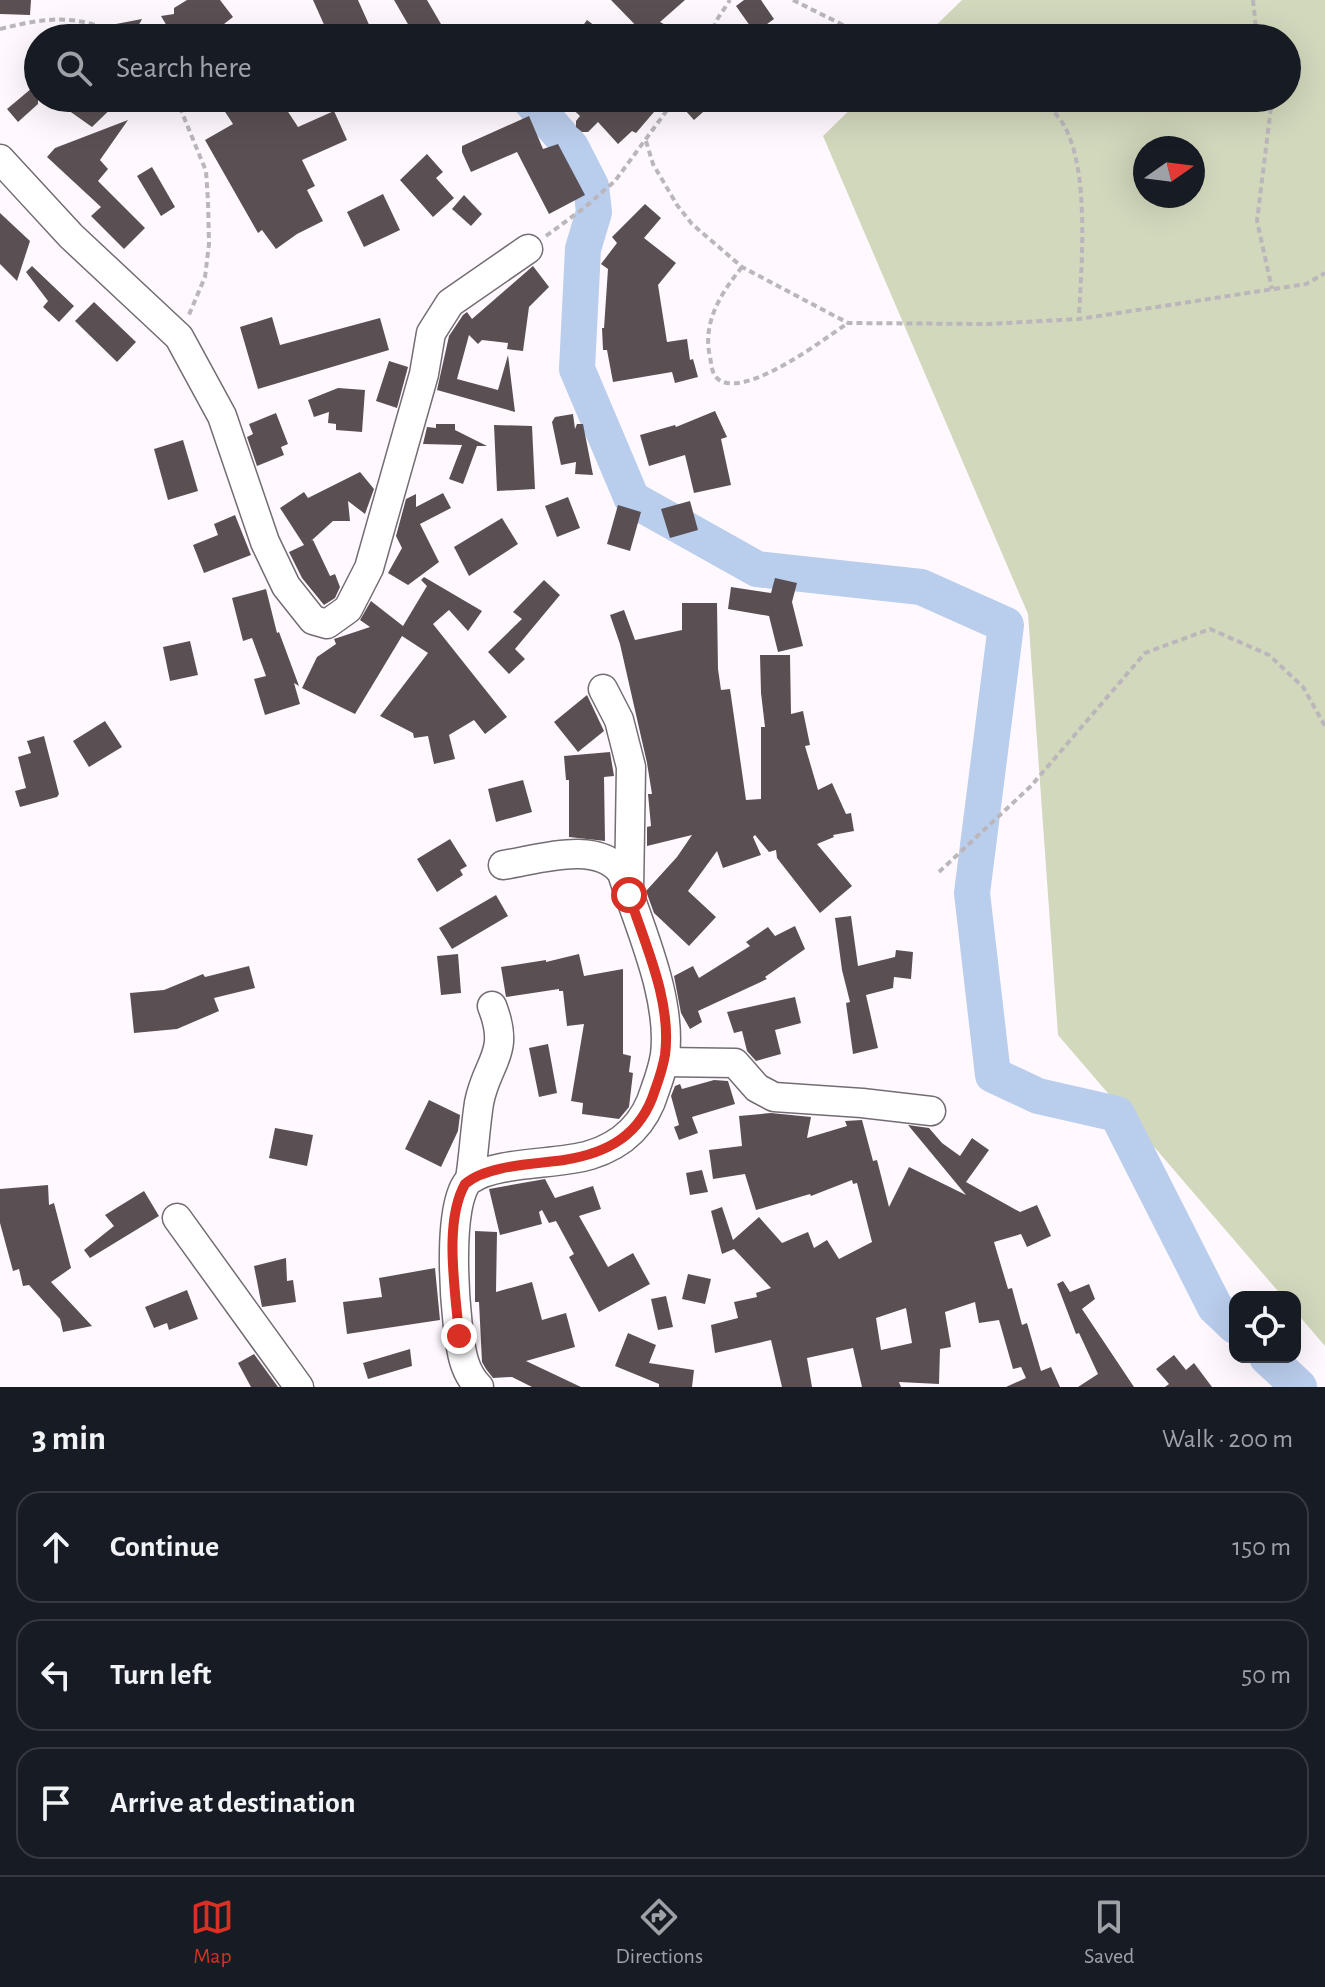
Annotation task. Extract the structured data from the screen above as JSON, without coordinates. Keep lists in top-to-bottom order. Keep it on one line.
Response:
{"north":"right","page":{"search":"Search here","heading":["3 min","Walk · 200 m"],"list":[["Continue","150 m"],["Turn left","50 m"],"Arrive at destination"],"nav":["Map","Directions","Saved"]}}
